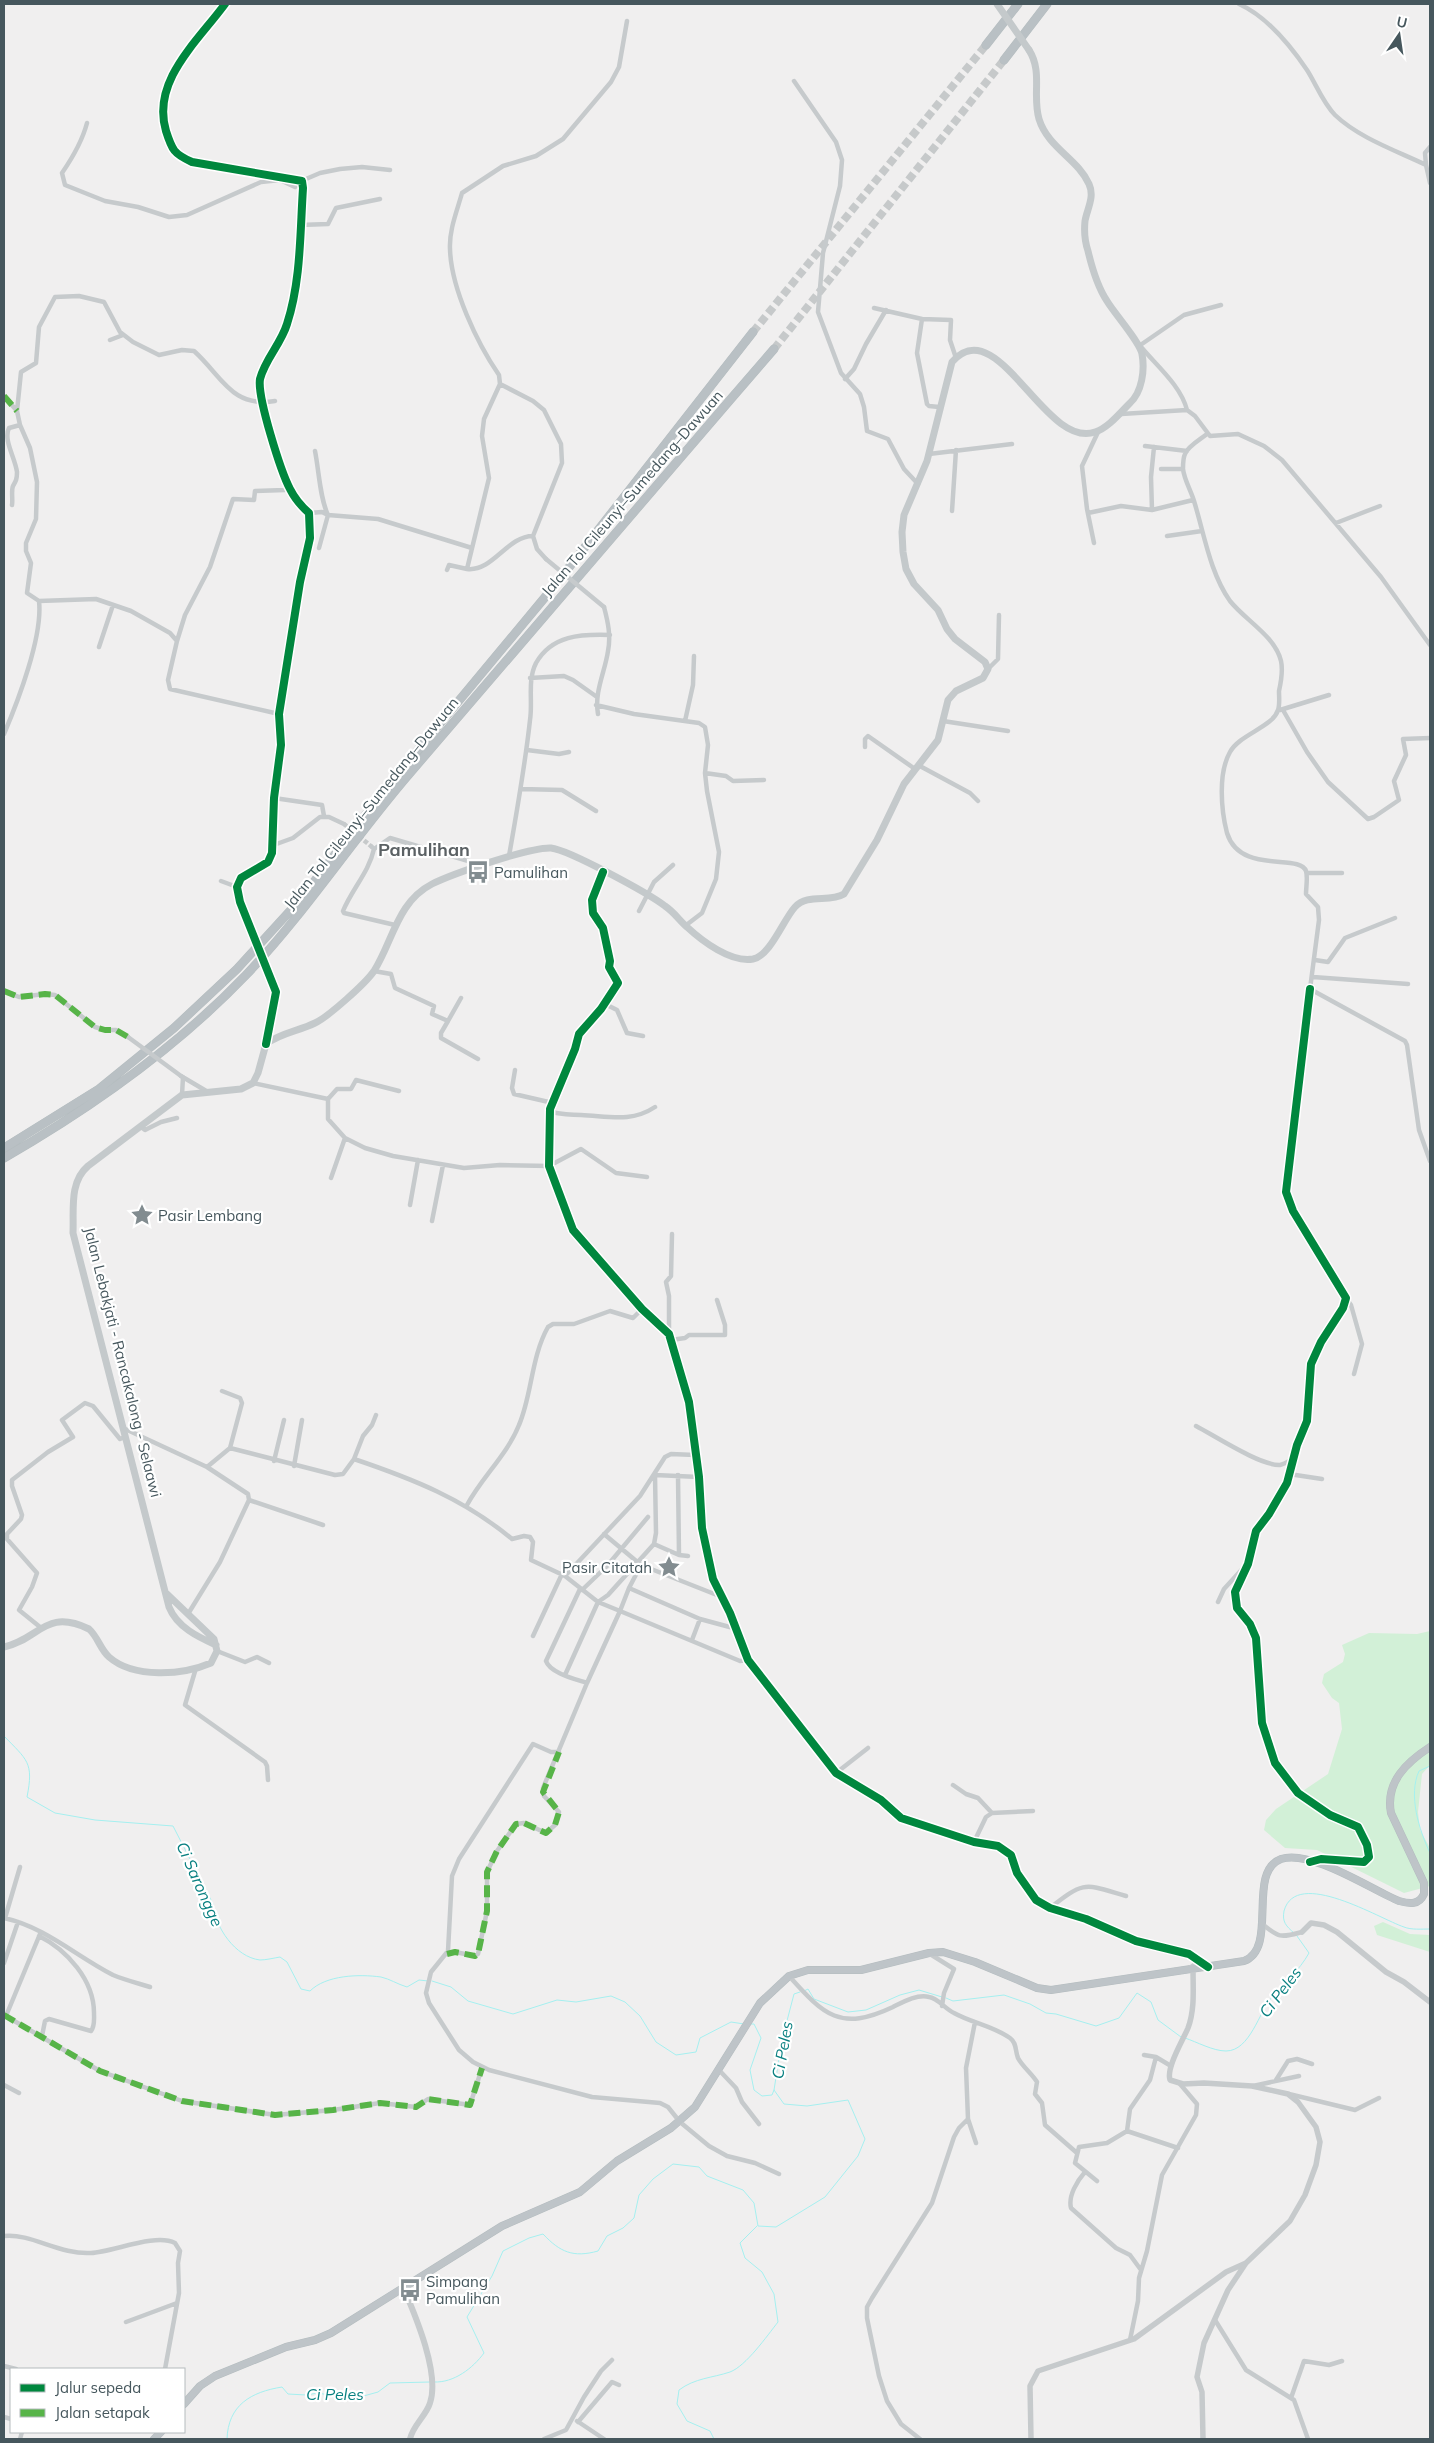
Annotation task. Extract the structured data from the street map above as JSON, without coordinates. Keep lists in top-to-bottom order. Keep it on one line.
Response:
{"streets":{"highway":["Jalan Tol Cileunyi–Sumedang–Dawuan"],"main road":["Jalan Lebakjati - Rancakalong - Selaawi"]},"districts":["Pamulihan"],"water":["Ci Sarongge","Ci Peles"],"places":{"bus stop":["Pamulihan","Simpang Pamulihan"],"place":["Pasir Lembang","Pasir Citatah"]},"legend":["Jalur sepeda","Jalan setapak"],"north":"top"}
